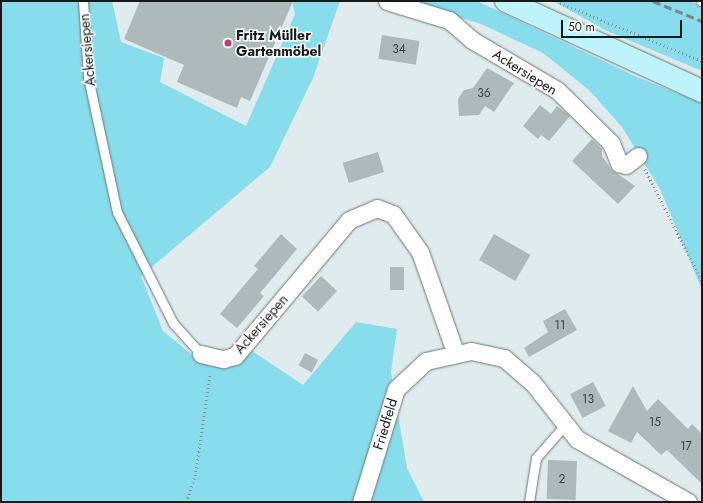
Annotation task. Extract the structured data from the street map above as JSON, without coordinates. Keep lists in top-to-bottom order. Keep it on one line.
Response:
{"streets":{"street":["Ackersiepen","Friedfeld"]},"crossings":[["Ackersiepen","Friedfeld"]],"places":["Fritz Müller Gartenmöbel"],"house_numbers":["34","36","11","13","15","17","2"],"scale_bar":"50 m"}
